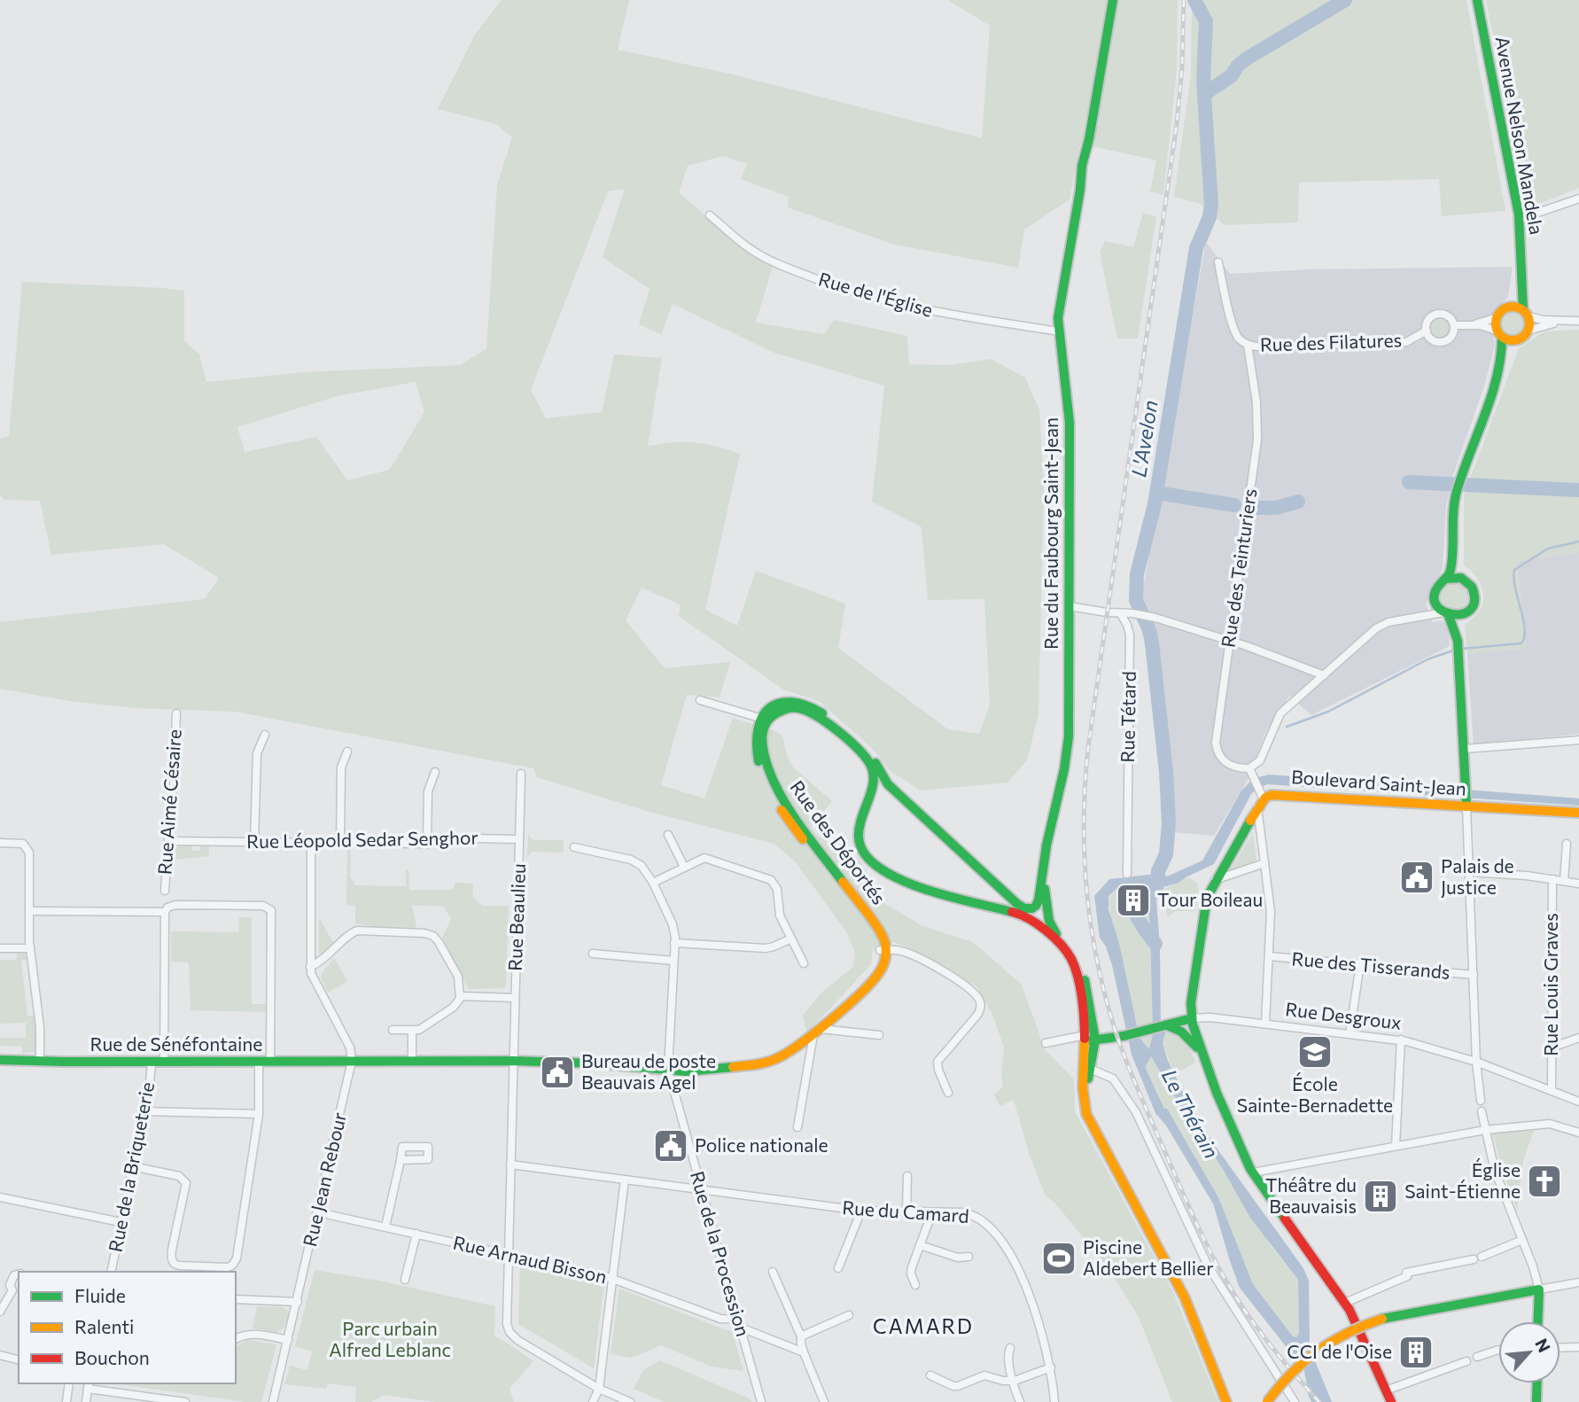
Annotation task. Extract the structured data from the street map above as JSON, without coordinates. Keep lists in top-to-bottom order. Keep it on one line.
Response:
{"streets":{"street":["Avenue Nelson Mandela","Rue de l'Église","Rue des Filatures","Rue du Faubourg Saint-Jean","Rue des Teinturiers","Rue Tétard","Boulevard Saint-Jean","Rue Aimé Césaire","Rue Léopold Sedar Senghor","Rue des Déportés","Rue Beaulieu","Rue des Tisserands","Rue Louis Graves","Rue Desgroux","Rue de Sénéfontaine","Rue de la Briqueterie","Rue Jean Rebour","Rue du Camard","Rue de la Procession","Rue Arnaud Bisson"]},"crossings":[["Rue de l'Église","Rue du Faubourg Saint-Jean"],["Rue des Filatures","Rue des Teinturiers"],["Rue du Faubourg Saint-Jean","Rue des Déportés"],["Rue Aimé Césaire","Rue Léopold Sedar Senghor"],["Rue Léopold Sedar Senghor","Rue Beaulieu"],["Rue des Déportés","Rue Desgroux"],["Rue Beaulieu","Rue du Camard"],["Rue Beaulieu","Rue Arnaud Bisson"],["Rue Louis Graves","Rue Desgroux"],["Rue de Sénéfontaine","Rue de la Briqueterie"],["Rue de Sénéfontaine","Rue Jean Rebour"],["Rue Jean Rebour","Rue Arnaud Bisson"],["Rue du Camard","Rue de la Procession"],["Rue de la Procession","Rue Arnaud Bisson"]],"districts":["CAMARD"],"water":["L'Avelon","Le Thérain"],"parks":["Parc urbain Alfred Leblanc"],"places":{"public building":["Palais de Justice","Bureau de poste Beauvais Agel","Police nationale"],"building":["Tour Boileau","Théâtre du Beauvaisis","CCI de l'Oise"],"school or university":["École Sainte-Bernadette"],"church":["Église Saint-Étienne"],"sports":["Piscine Aldebert Bellier"]},"legend":["Fluide","Ralenti","Bouchon"],"north":"top right"}
